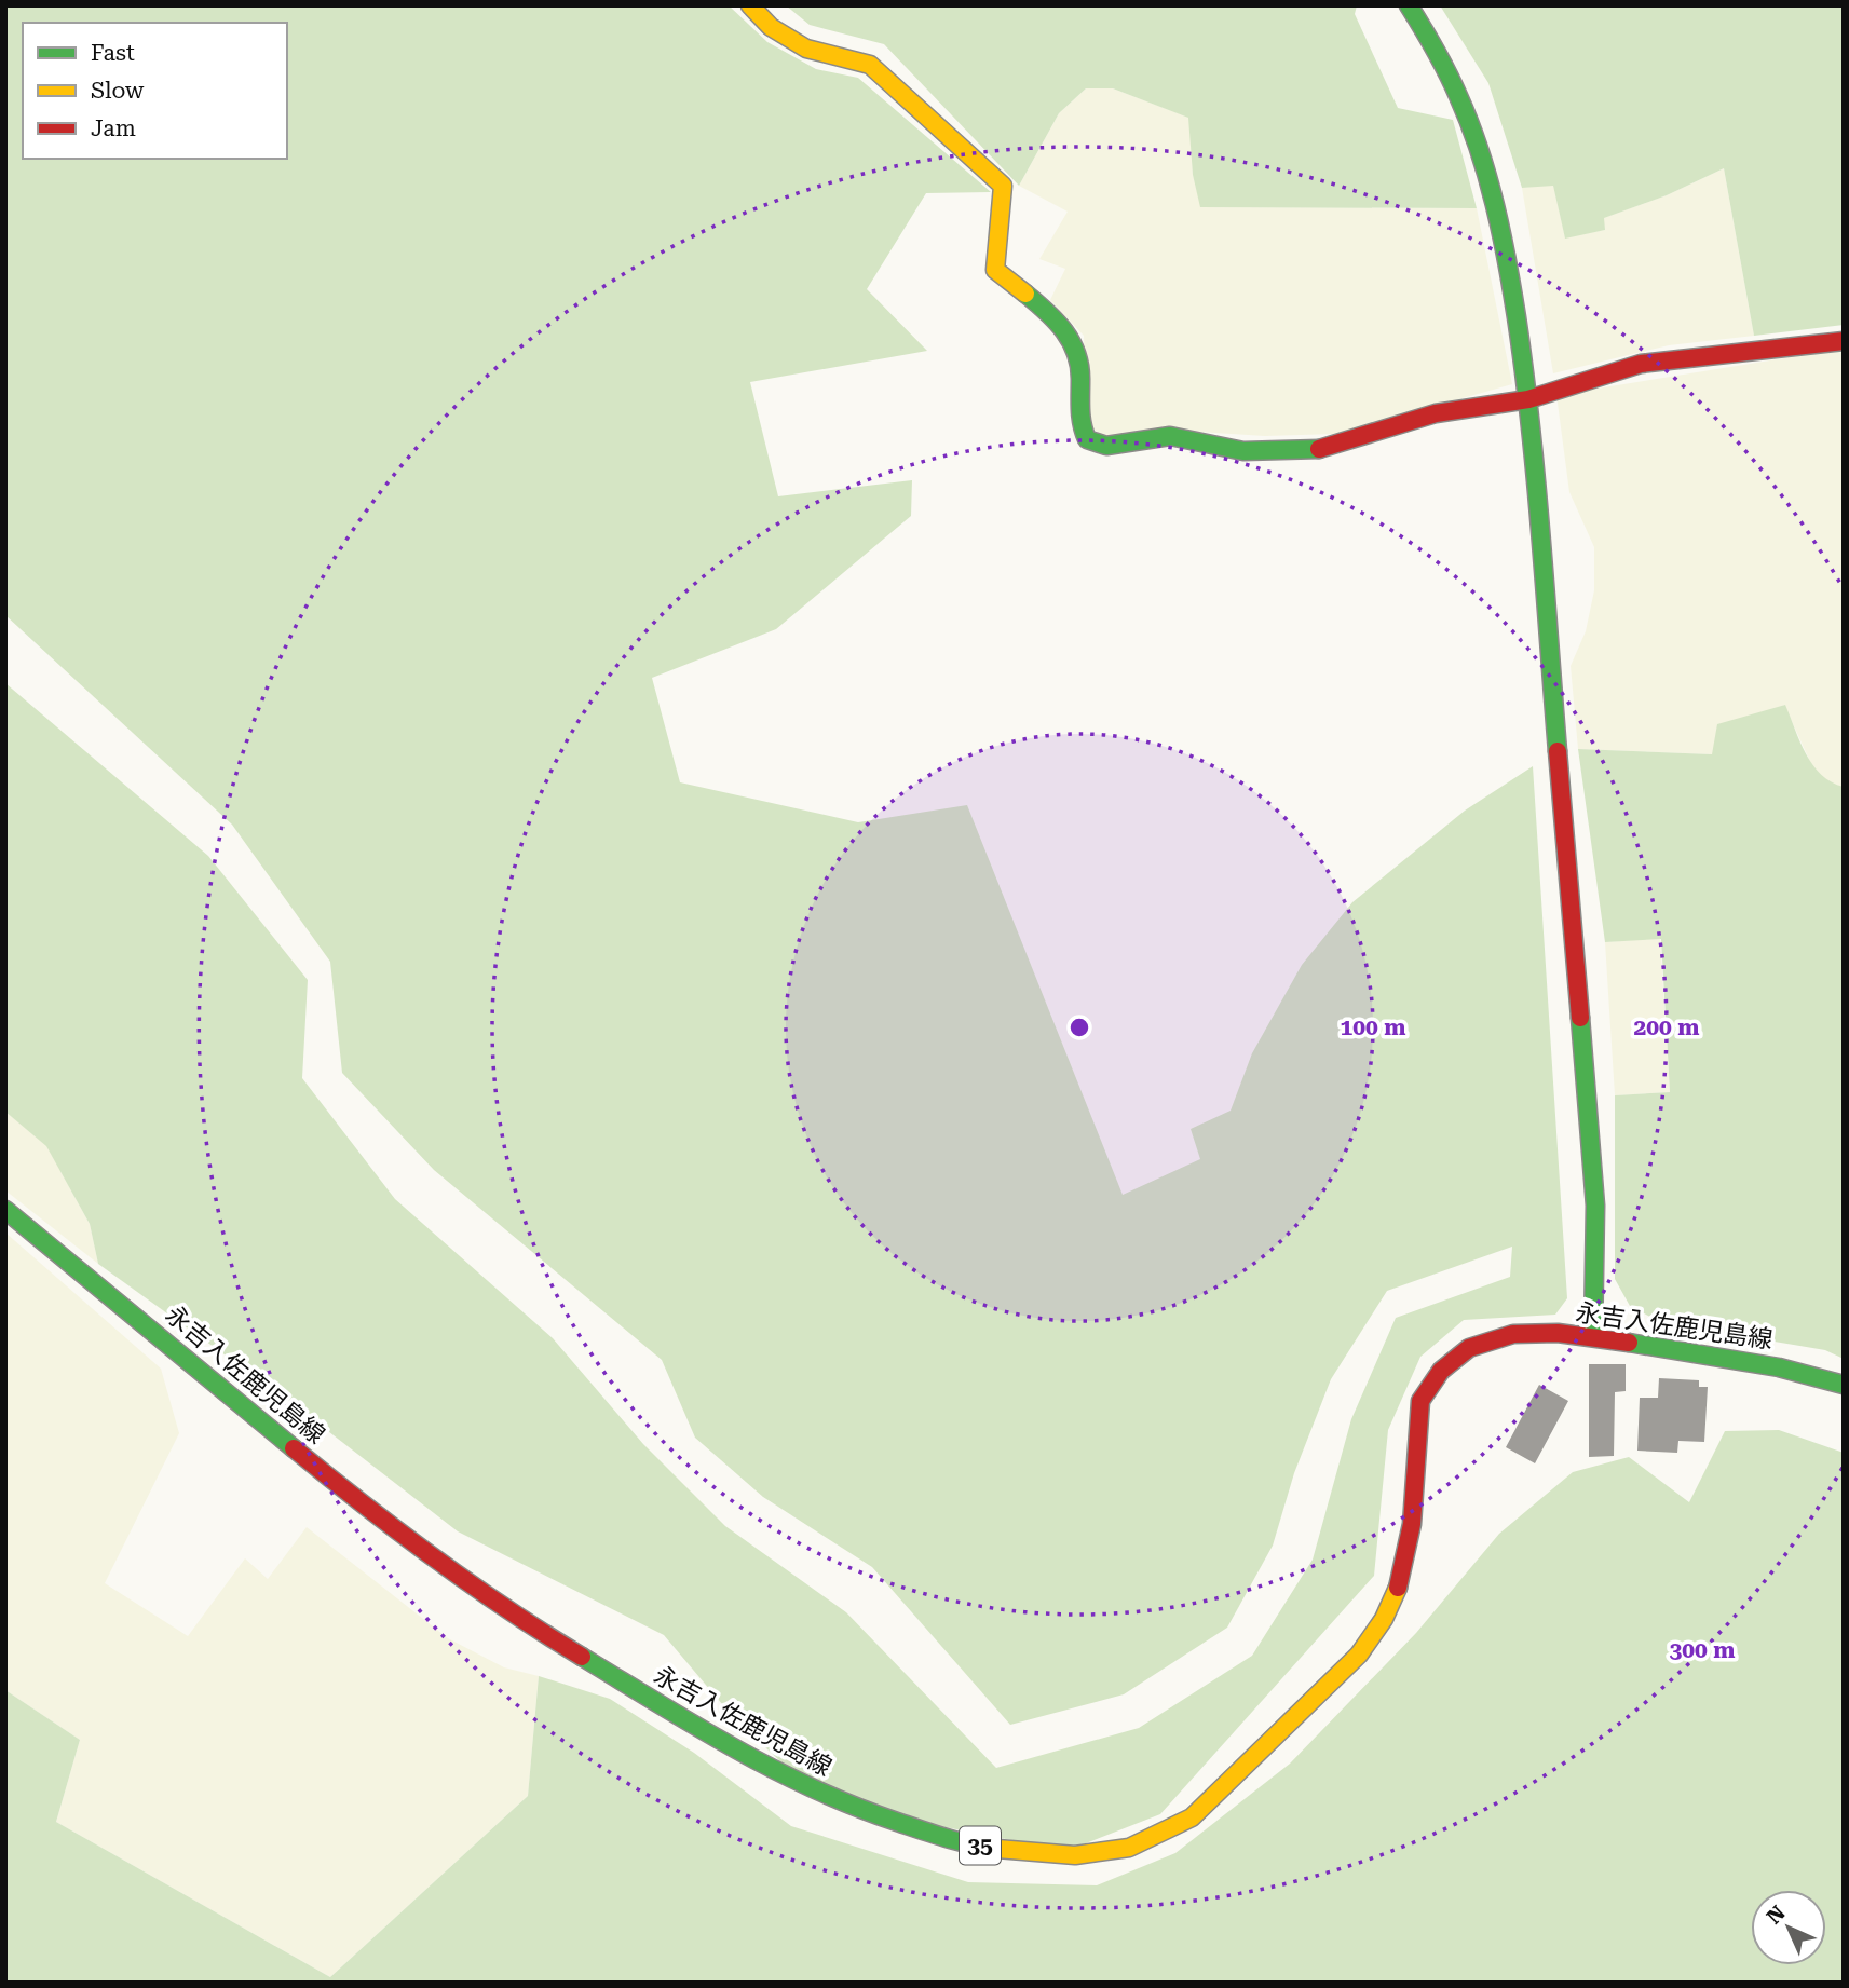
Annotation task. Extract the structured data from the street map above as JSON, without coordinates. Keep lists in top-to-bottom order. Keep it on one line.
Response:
{"streets":{"street":["永吉入佐鹿児島線","35"]},"legend":["Fast","Slow","Jam"],"north":"top left","rings":["100 m","200 m","300 m"]}
